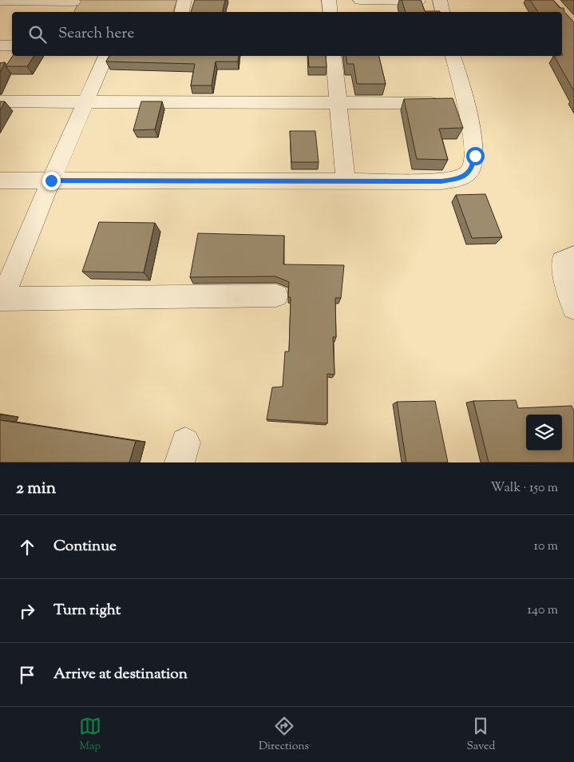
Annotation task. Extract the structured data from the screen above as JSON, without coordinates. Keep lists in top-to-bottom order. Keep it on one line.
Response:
{"page":{"search":"Search here","heading":["2 min","Walk · 150 m"],"list":[["Continue","10 m"],["Turn right","140 m"],"Arrive at destination"],"nav":["Map","Directions","Saved"]}}
